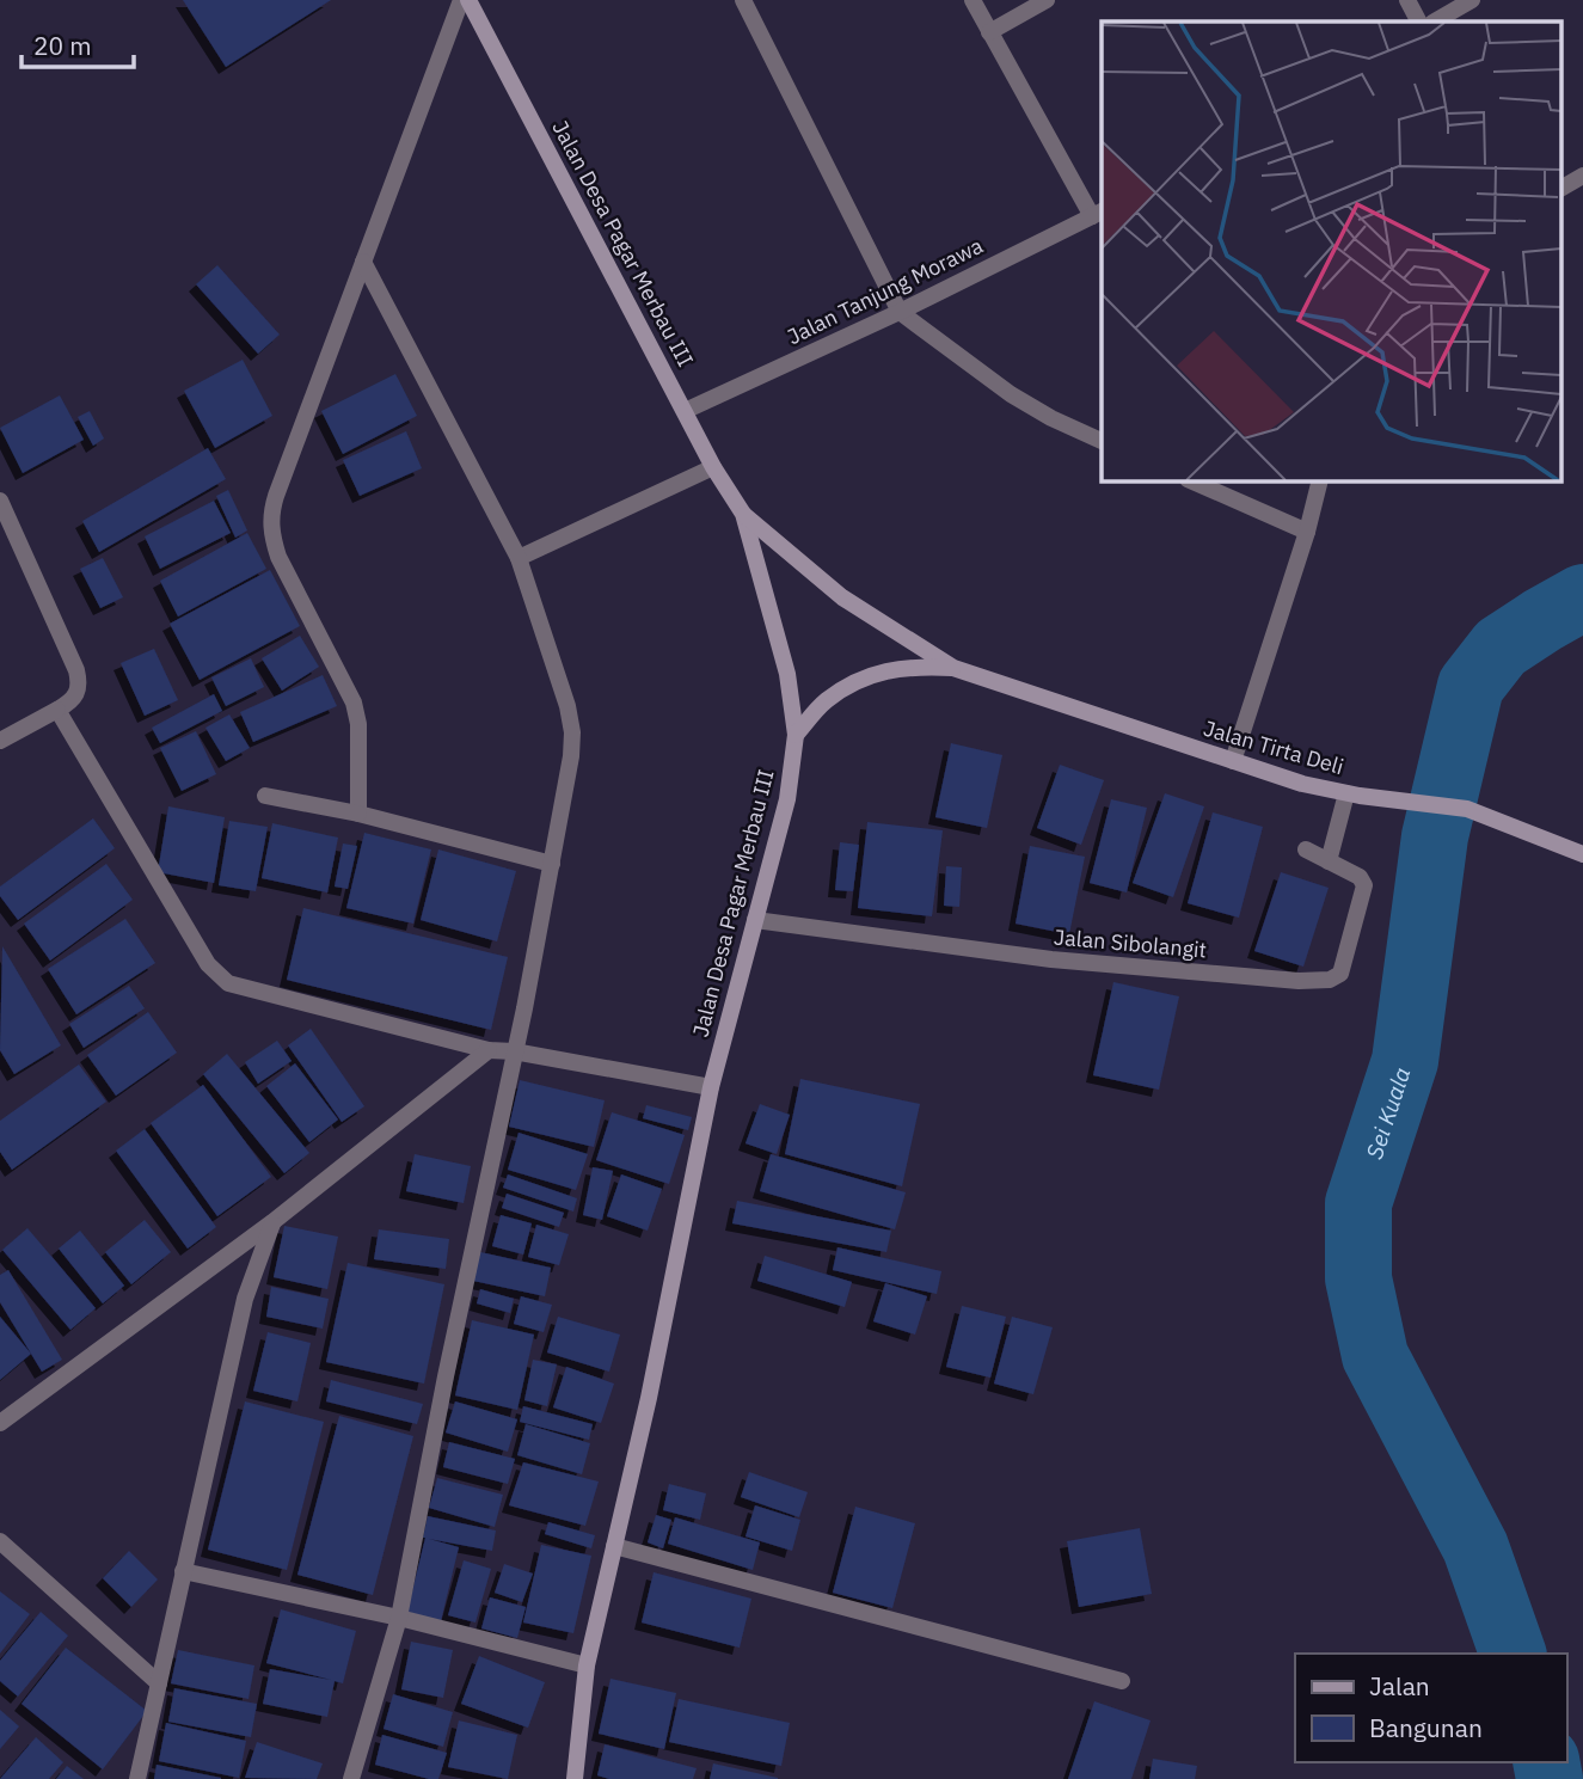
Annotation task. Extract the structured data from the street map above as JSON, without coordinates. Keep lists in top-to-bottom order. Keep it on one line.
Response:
{"streets":{"street":["Jalan Desa Pagar Merbau III","Jalan Tanjung Morawa","Jalan Tirta Deli","Jalan Sibolangit"]},"crossings":[["Jalan Desa Pagar Merbau III","Jalan Tanjung Morawa"],["Jalan Desa Pagar Merbau III","Jalan Tirta Deli"],["Jalan Desa Pagar Merbau III","Jalan Sibolangit"]],"water":["Sei Kuala"],"legend":["Jalan","Bangunan"],"scale_bar":"20 m"}
